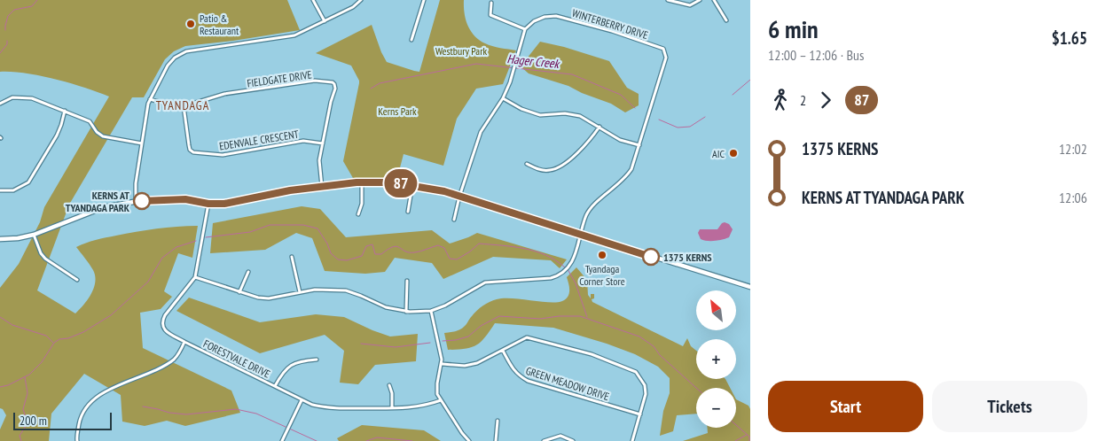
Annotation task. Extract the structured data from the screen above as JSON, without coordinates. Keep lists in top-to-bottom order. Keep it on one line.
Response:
{"streets":{"street":["WINTERBERRY DRIVE","FIELDGATE DRIVE","EDENVALE CRESCENT","FORESTVALE DRIVE","GREEN MEADOW DRIVE"]},"crossings":[["FIELDGATE DRIVE","EDENVALE CRESCENT"]],"districts":["TYANDAGA"],"water":["Hager Creek"],"parks":["Westbury Park","Kerns Park"],"places":["Patio & Restaurant","AIC","KERNS AT TYANDAGA PARK","Tyandaga Corner Store","1375 KERNS"],"lines":["bus line 87"],"scale_bar":"200 m","north":"top left","page":{"on_map":"87","heading":["6 min","12:00 – 12:06 · Bus","$1.65"],"legs":["2","87"],"list":[{"name":"1375 KERNS","value":"12:02"},{"name":"KERNS AT TYANDAGA PARK","value":"12:06"}],"map_buttons":["+","−"],"buttons":["Start","Tickets"],"scale":"200 m"}}
